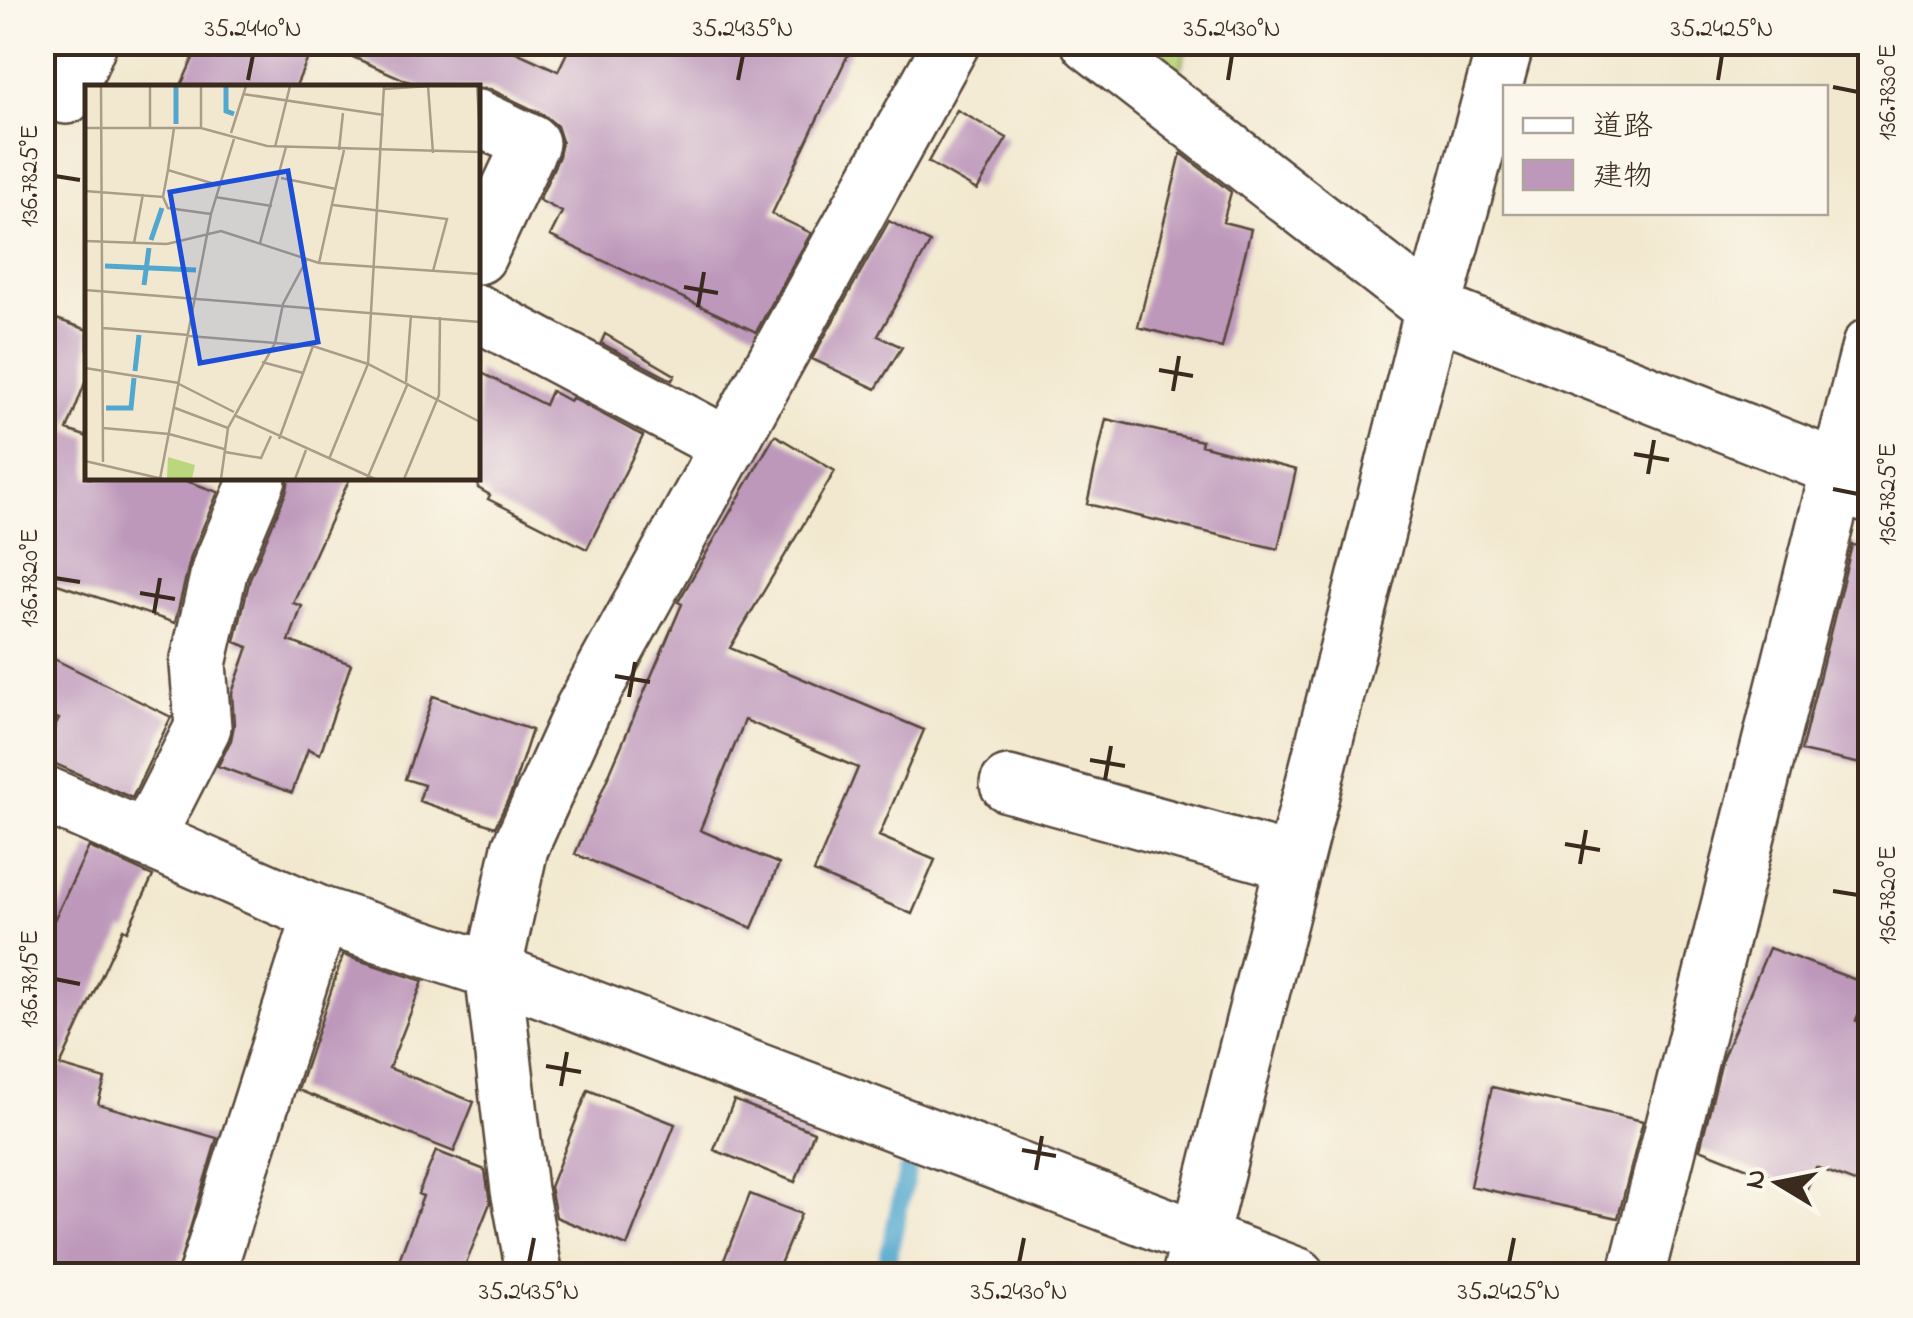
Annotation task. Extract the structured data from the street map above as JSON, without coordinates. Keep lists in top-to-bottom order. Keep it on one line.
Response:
{"legend":["道路","建物"],"north":"left","coordinates":["35.2440°N","35.2435°N","35.2430°N","35.2425°N","136.7830°E","136.7825°E","136.7820°E","136.7815°E"]}
